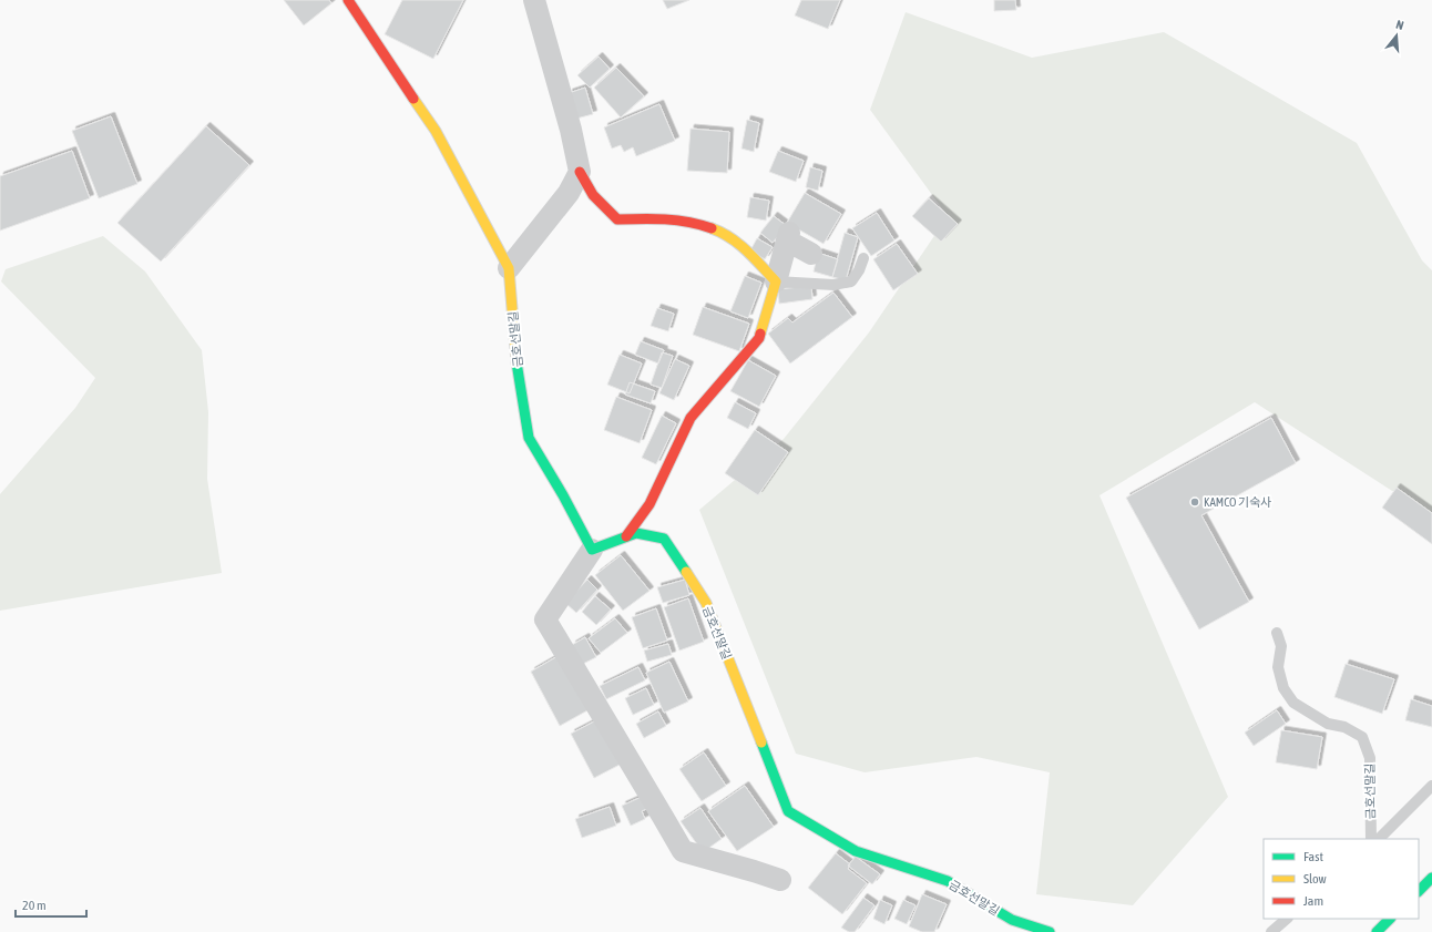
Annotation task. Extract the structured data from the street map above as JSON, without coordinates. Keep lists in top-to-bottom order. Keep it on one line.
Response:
{"streets":{"street":["금호선말길"]},"places":["KAMCO 기숙사"],"legend":["Fast","Slow","Jam"],"scale_bar":"20 m","north":"top"}
